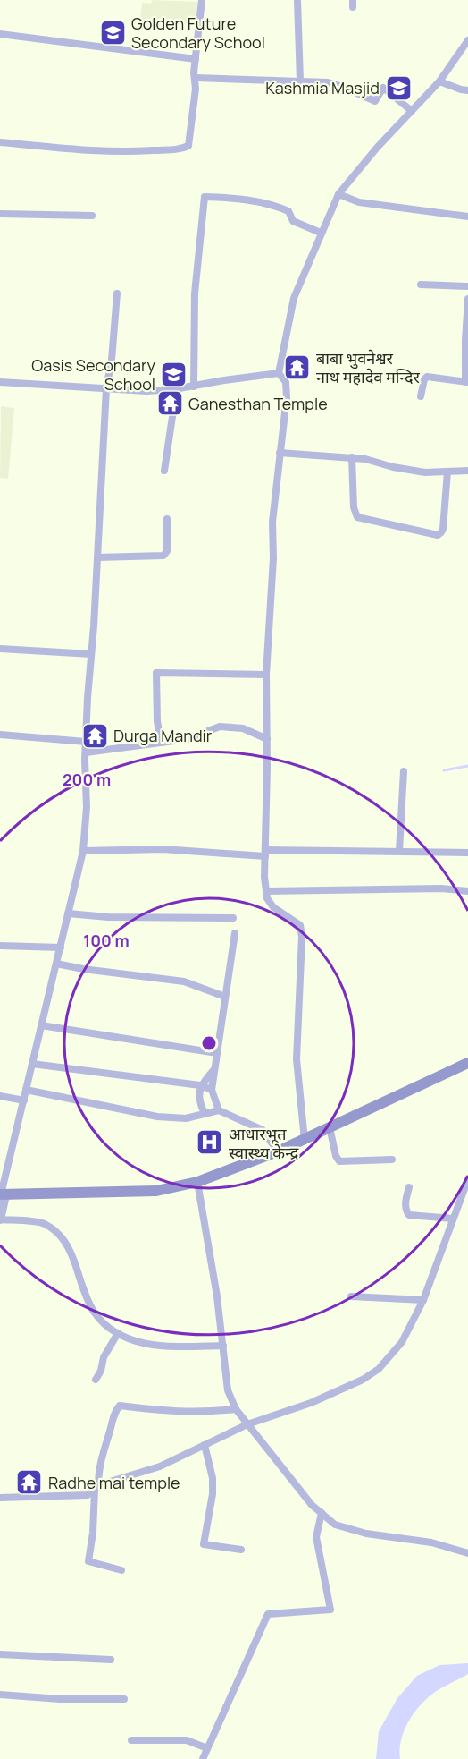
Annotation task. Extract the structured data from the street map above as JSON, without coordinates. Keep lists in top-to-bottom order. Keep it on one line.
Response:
{"places":{"school or university":["Golden Future Secondary School","Kashmia Masjid","Oasis Secondary School"],"temple":["बाबा भुवनेश्वर नाथ महादेव मन्दिर","Ganesthan Temple","Durga Mandir","Radhe mai temple"],"hospital":["आधारभूत स्वास्थ्य केन्द्र"]},"rings":["200 m","100 m"]}
